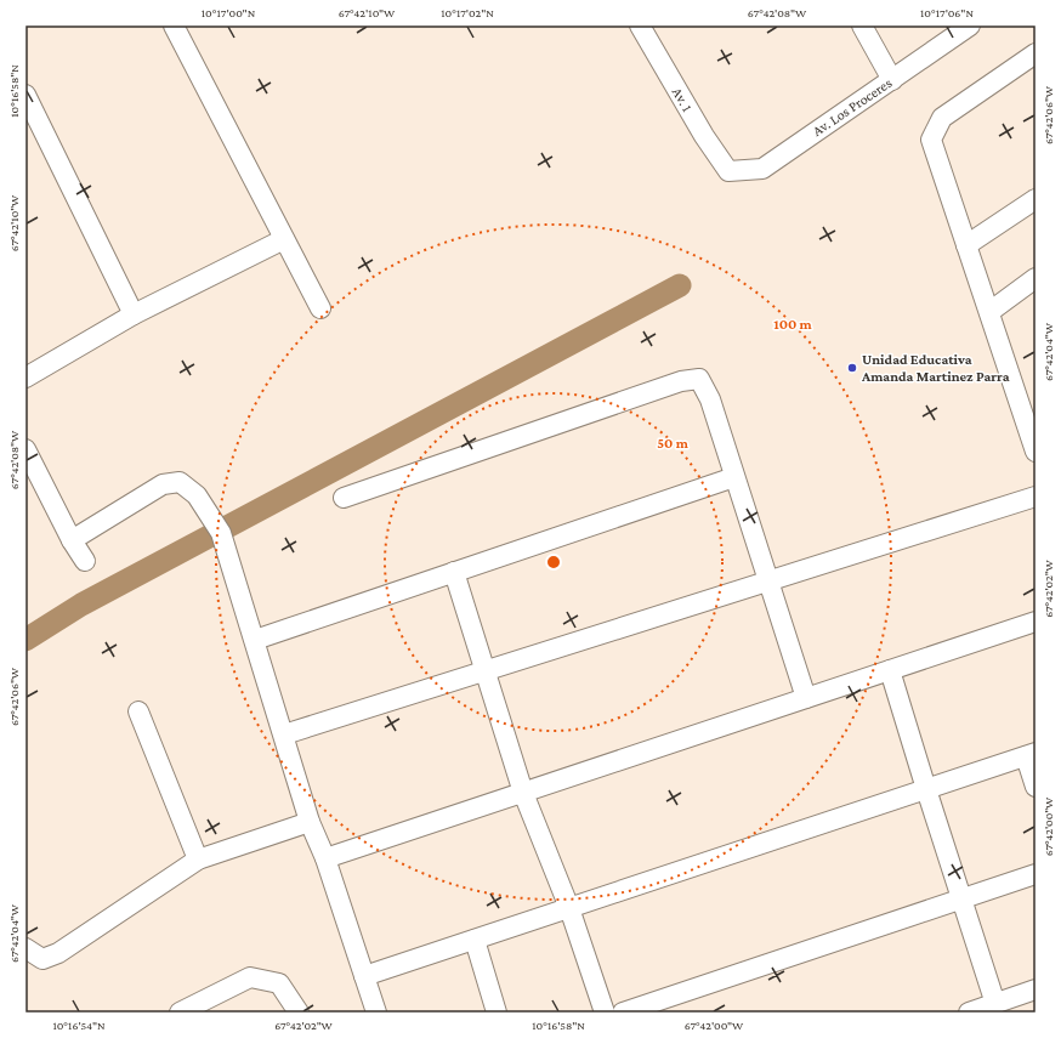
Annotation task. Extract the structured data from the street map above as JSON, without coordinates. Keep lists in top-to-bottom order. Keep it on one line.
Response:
{"streets":{"street":["Av. 1","Av. Los Proceres"]},"crossings":[["Av. 1","Av. Los Proceres"]],"places":["Unidad Educativa Amanda Martinez Parra"],"coordinates":["10°17'00\"N","67°42'10\"W","10°17'02\"N","67°42'08\"W","10°17'06\"N","10°16'58\"N","67°42'06\"W","67°42'04\"W","67°42'02\"W","67°42'00\"W","10°16'54\"N"],"rings":["100 m","50 m"]}
